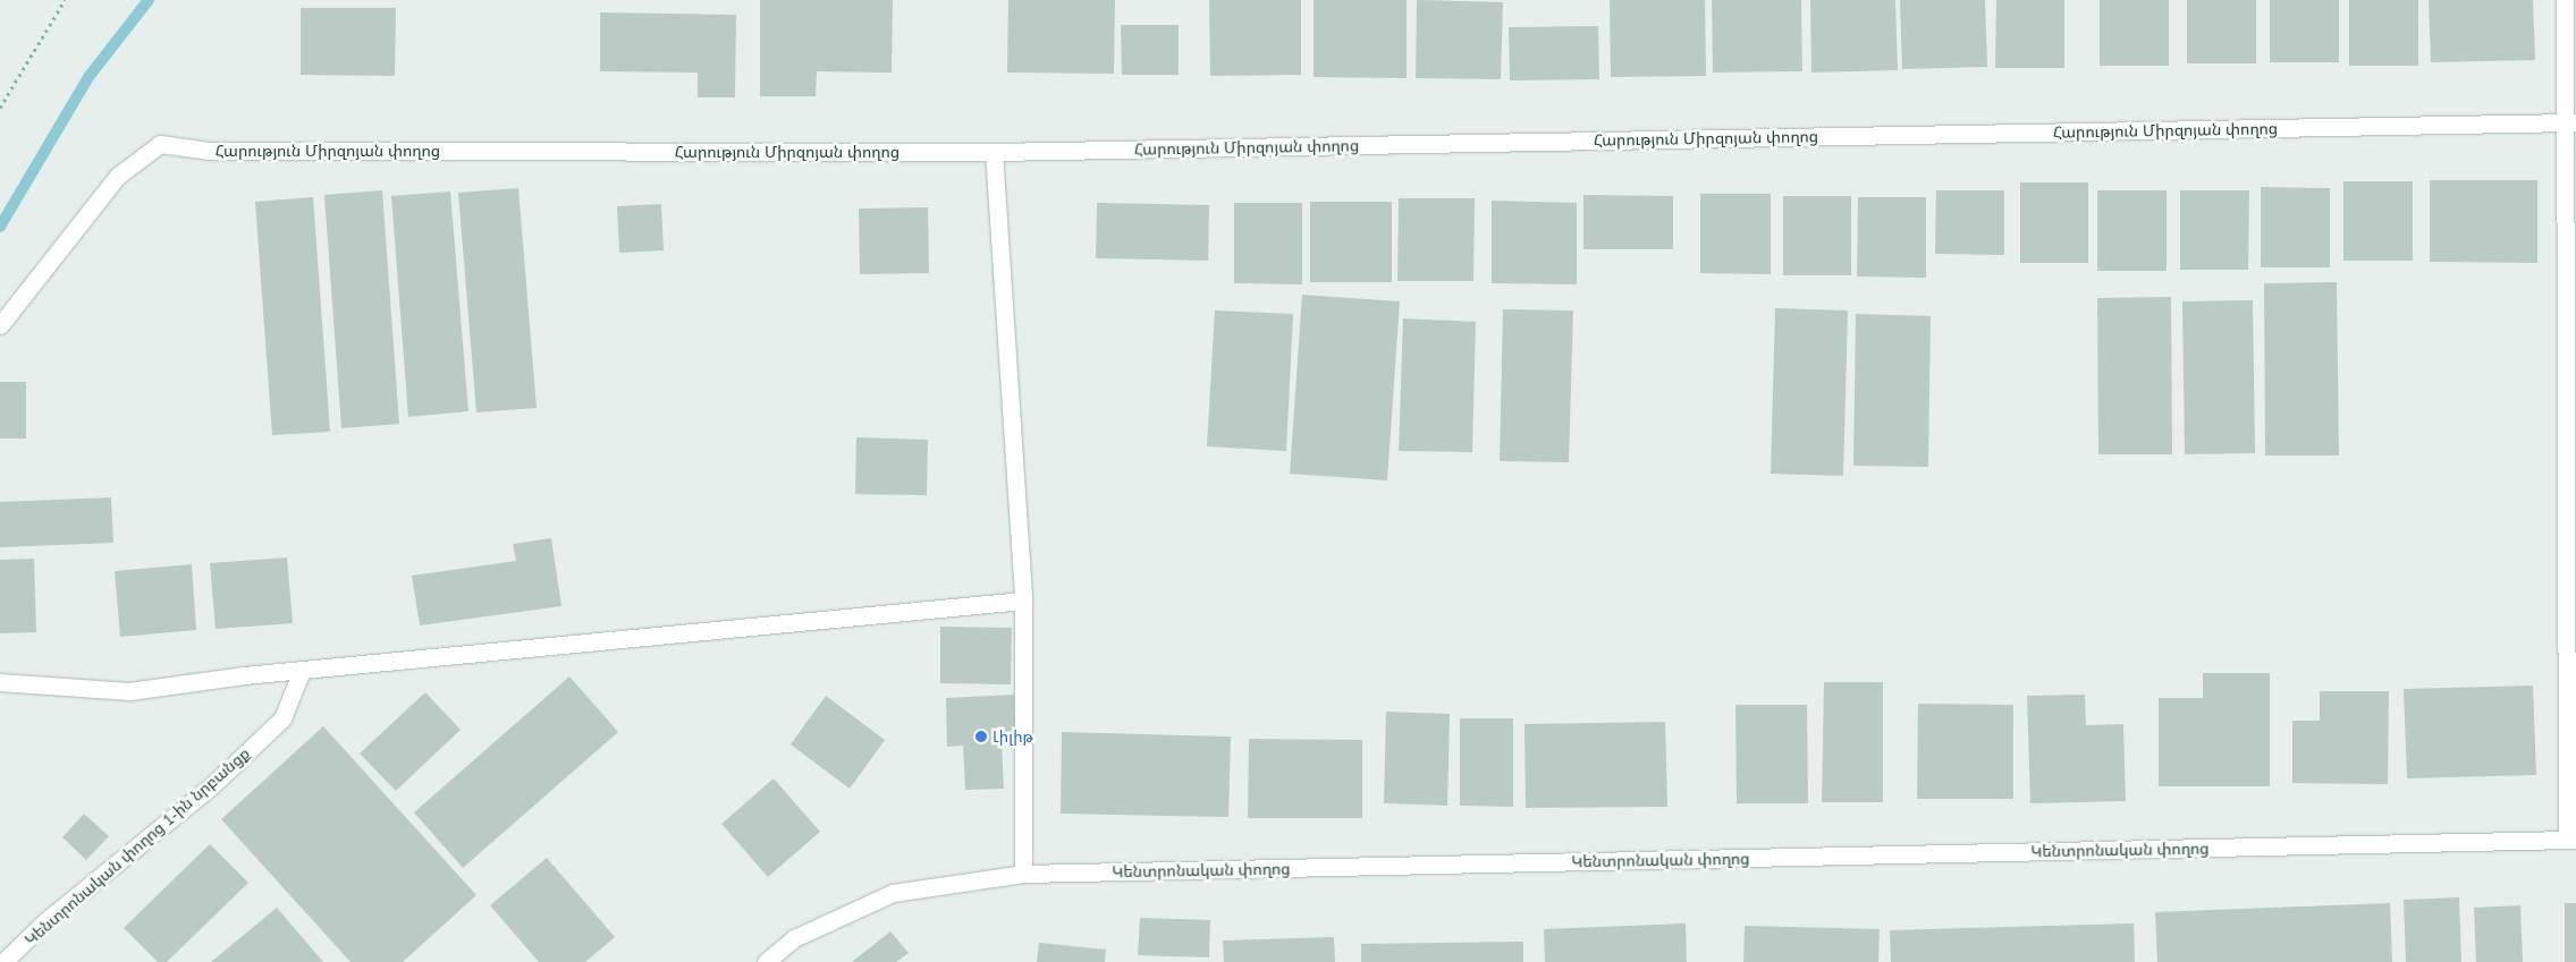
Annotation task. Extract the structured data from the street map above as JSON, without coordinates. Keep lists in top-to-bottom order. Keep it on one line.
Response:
{"streets":{"street":["Հարություն Միրզոյան փողոց","Կենտրոնական փողոց 1-ին նրբանցք","Կենտրոնական փողոց"]},"places":["Լիլիթ"]}
